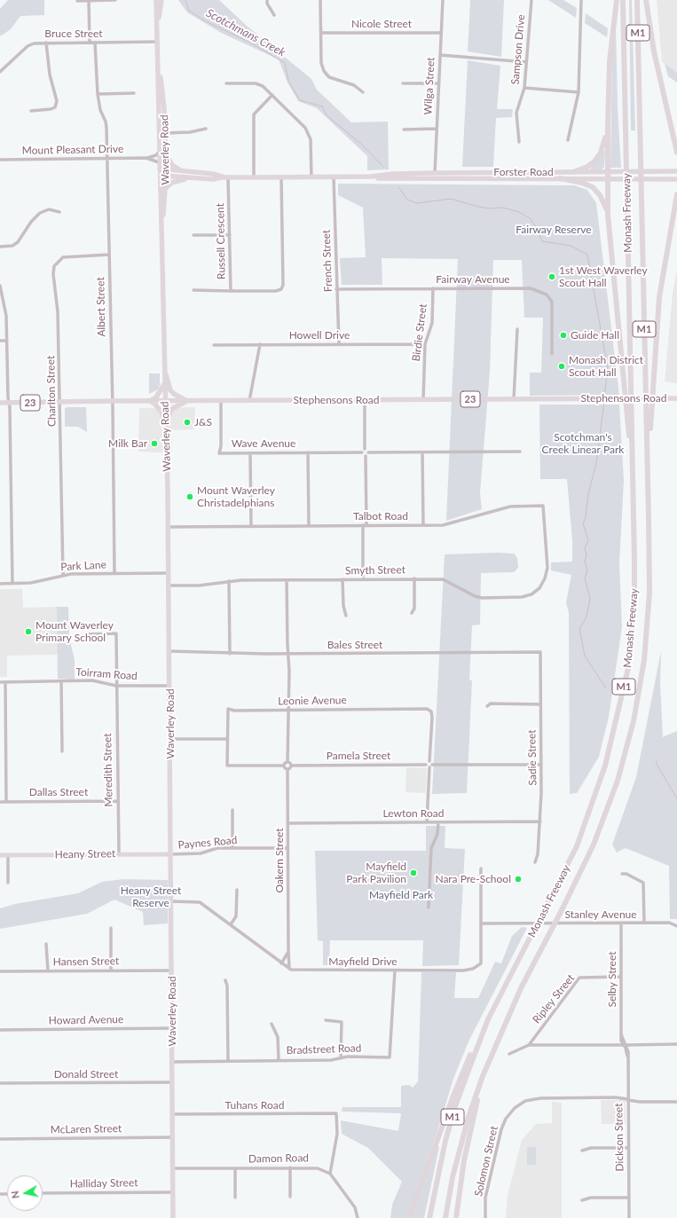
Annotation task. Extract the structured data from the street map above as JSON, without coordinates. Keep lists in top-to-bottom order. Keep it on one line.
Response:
{"streets":{"highway":["M1","Monash Freeway"],"main road":["Waverley Road","Forster Road","Stephensons Road","23"],"street":["Nicole Street","Bruce Street","Sampson Drive","Wilga Street","Mount Pleasant Drive","Russell Crescent","French Street","Fairway Avenue","Albert Street","Birdie Street","Howell Drive","Charlton Street","Wave Avenue","Talbot Road","Park Lane","Smyth Street","Bales Street","Toirram Road","Leonie Avenue","Pamela Street","Sadie Street","Meredith Street","Dallas Street","Lewton Road","Paynes Road","Heany Street","Oakern Street","Stanley Avenue","Hansen Street","Mayfield Drive","Selby Street","Ripley Street","Howard Avenue","Bradstreet Road","Donald Street","Tuhans Road","McLaren Street","Dickson Street","Damon Road","Solomon Street","Halliday Street"]},"crossings":[["Nicole Street","Wilga Street"],["Bruce Street","Waverley Road"],["Bruce Street","Albert Street"],["Wilga Street","Forster Road"],["Mount Pleasant Drive","Waverley Road"],["Mount Pleasant Drive","Albert Street"],["Waverley Road","Forster Road"],["Waverley Road","Stephensons Road"],["Waverley Road","Talbot Road"],["Waverley Road","Park Lane"],["Waverley Road","Smyth Street"],["Waverley Road","Bales Street"],["Waverley Road","Toirram Road"],["Waverley Road","Paynes Road"],["Waverley Road","Heany Street"],["Waverley Road","Hansen Street"],["Waverley Road","Mayfield Drive"],["Waverley Road","Howard Avenue"],["Waverley Road","Bradstreet Road"],["Waverley Road","Donald Street"],["Waverley Road","Tuhans Road"],["Waverley Road","McLaren Street"],["Waverley Road","Damon Road"],["Waverley Road","Halliday Street"],["Forster Road","Russell Crescent"],["Forster Road","French Street"],["French Street","Fairway Avenue"],["French Street","Howell Drive"],["Fairway Avenue","Birdie Street"],["Albert Street","Charlton Street"],["Albert Street","Stephensons Road"],["Albert Street","Park Lane"],["Birdie Street","Howell Drive"],["Birdie Street","Stephensons Road"],["Charlton Street","Stephensons Road"],["Charlton Street","Park Lane"],["Stephensons Road","Wave Avenue"],["Talbot Road","Smyth Street"],["Bales Street","Sadie Street"],["Toirram Road","Meredith Street"],["Sadie Street","Lewton Road"],["Meredith Street","Dallas Street"],["Meredith Street","Heany Street"],["Lewton Road","Oakern Street"],["Paynes Road","Heany Street"],["Paynes Road","Oakern Street"],["Oakern Street","Mayfield Drive"],["Stanley Avenue","Mayfield Drive"],["Stanley Avenue","Selby Street"],["Mayfield Drive","Bradstreet Road"],["Selby Street","Ripley Street"],["Selby Street","Dickson Street"],["Tuhans Road","Damon Road"],["Dickson Street","Solomon Street"]],"water":["Scotchmans Creek"],"parks":["Fairway Reserve","Scotchman's Creek Linear Park","Heany Street Reserve","Mayfield Park"],"places":["1st West Waverley Scout Hall","Guide Hall","Monash District Scout Hall","J&S","Milk Bar","Mount Waverley Christadelphians","Mount Waverley Primary School","Mayfield Park Pavilion","Nara Pre-School"],"north":"left"}
